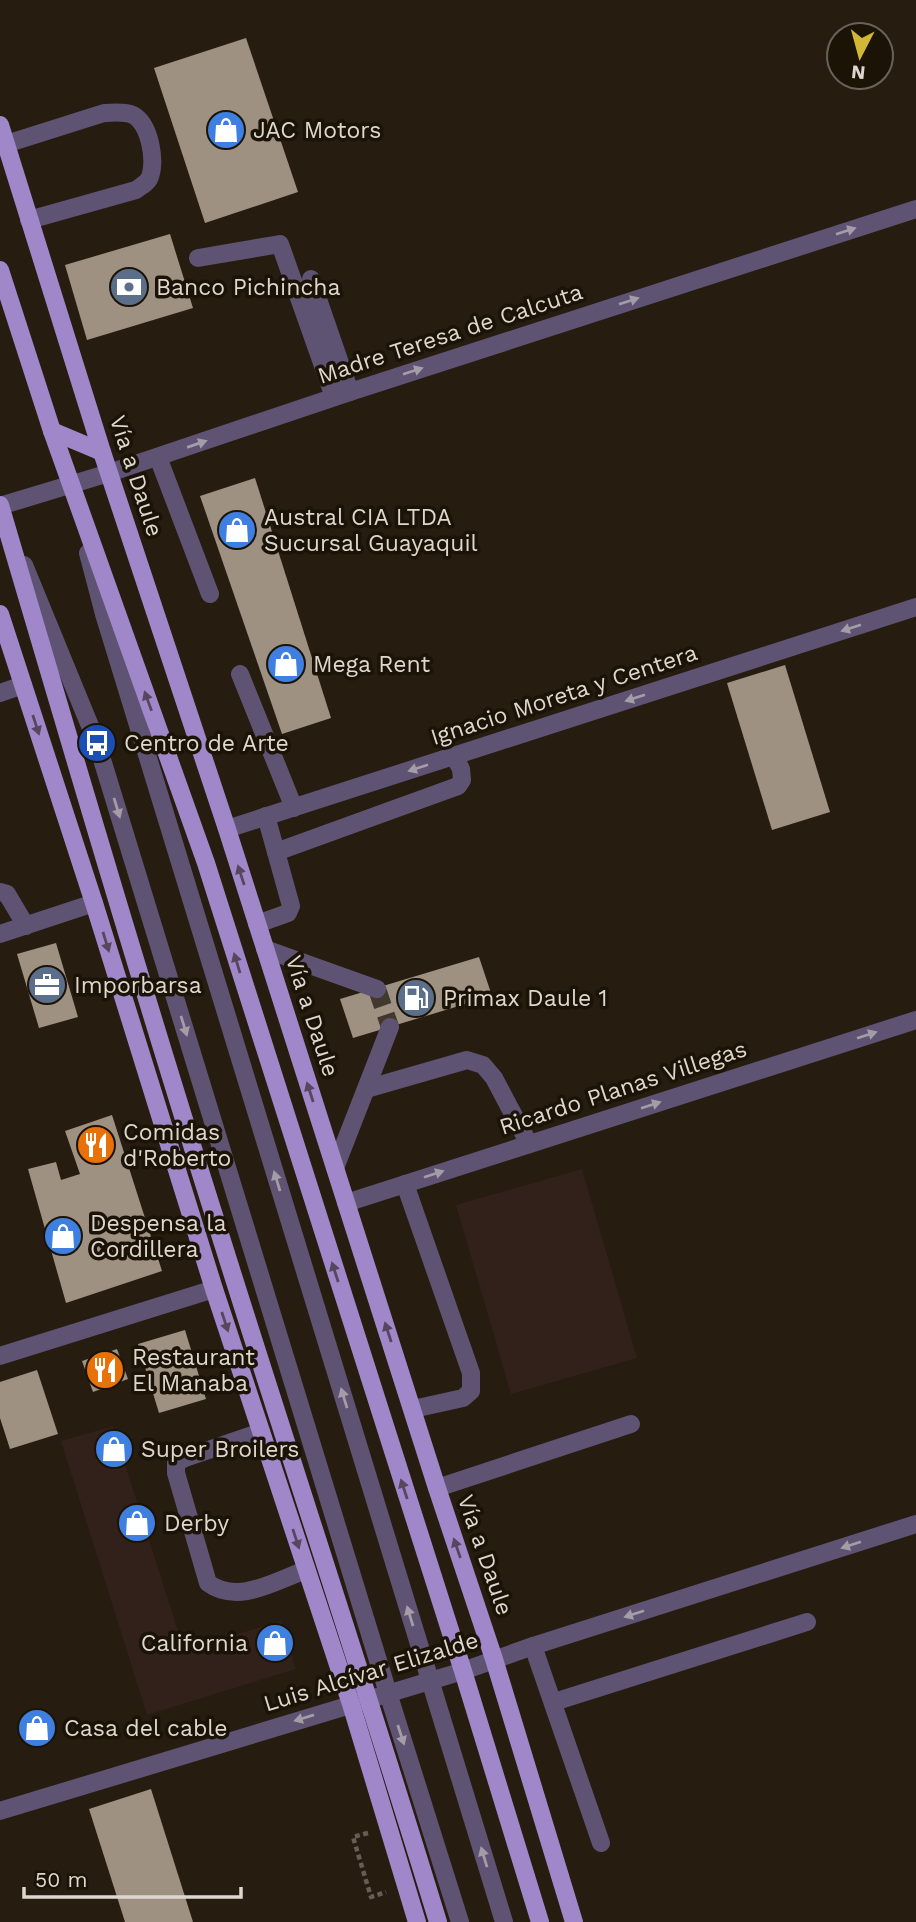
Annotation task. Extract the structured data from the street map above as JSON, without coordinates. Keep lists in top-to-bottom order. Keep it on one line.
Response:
{"streets":{"main road":["Vía a Daule"],"street":["Madre Teresa de Calcuta","Ignacio Moreta y Centera","Ricardo Planas Villegas","Luis Alcívar Elizalde"]},"crossings":[["Madre Teresa de Calcuta","Vía a Daule"],["Vía a Daule","Ignacio Moreta y Centera"],["Vía a Daule","Ricardo Planas Villegas"],["Vía a Daule","Luis Alcívar Elizalde"]],"one_way":["Madre Teresa de Calcuta","Ignacio Moreta y Centera","Ricardo Planas Villegas"],"places":{"shop":["JAC Motors","Austral CIA LTDA Sucursal Guayaquil","Mega Rent","Despensa la Cordillera","Super Broilers","Derby","California","Casa del cable"],"bank":["Banco Pichincha"],"bus stop":["Centro de Arte"],"office":["Imporbarsa"],"fuel station":["Primax Daule 1"],"restaurant":["Comidas d'Roberto","Restaurant El Manaba"]},"scale_bar":"50 m","north":"bottom"}
